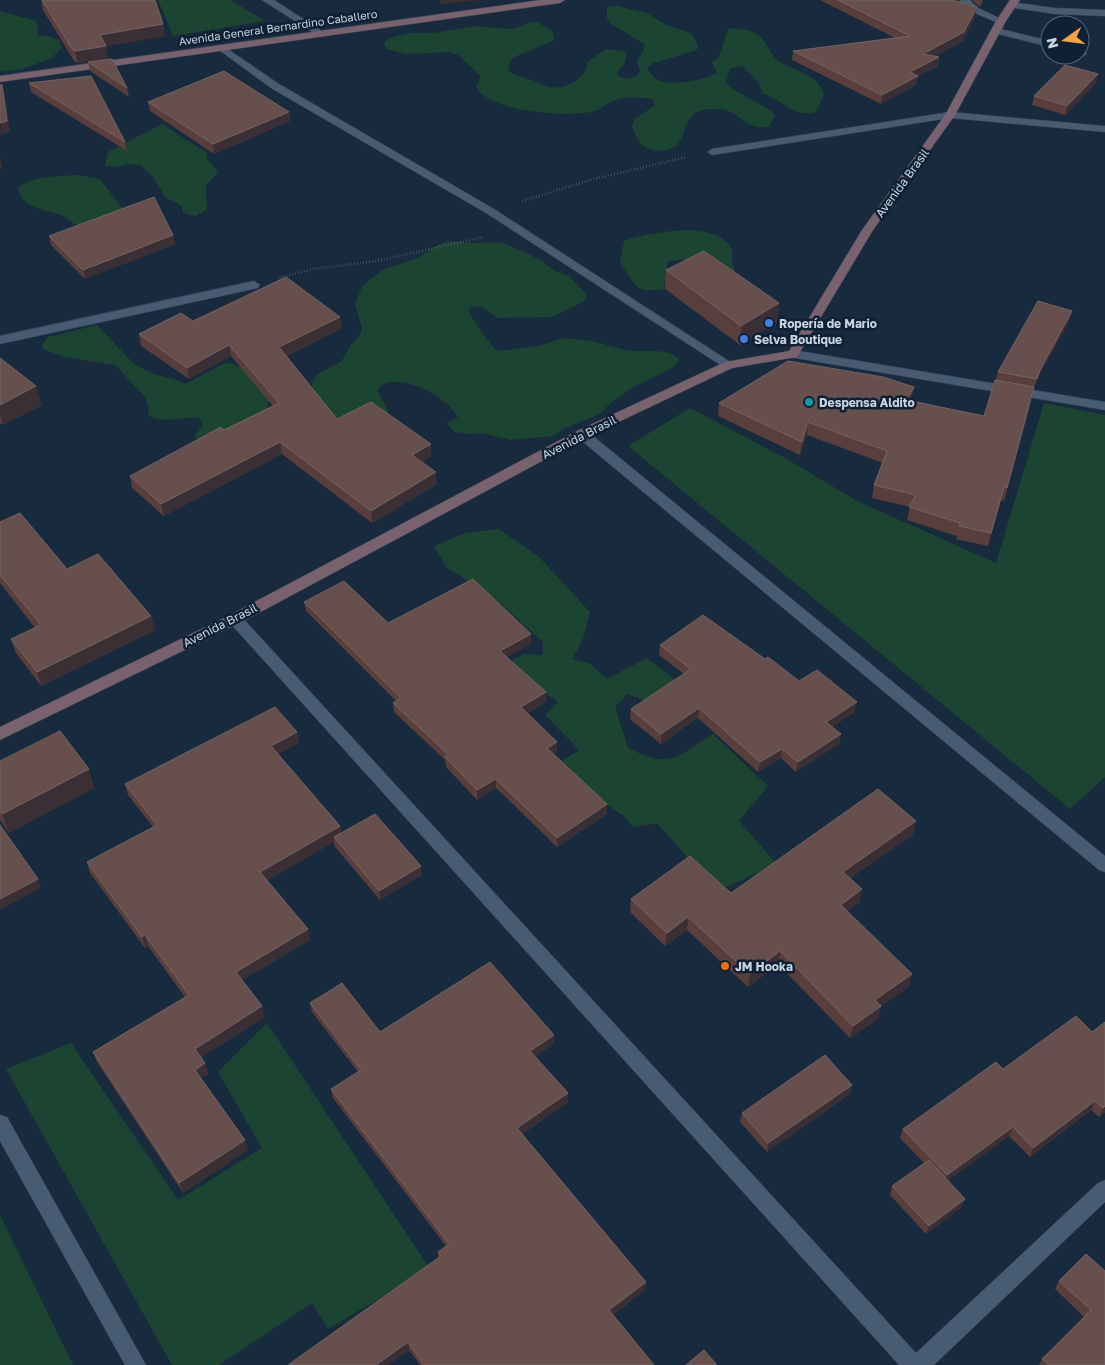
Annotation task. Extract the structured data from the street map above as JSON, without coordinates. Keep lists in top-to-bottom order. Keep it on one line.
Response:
{"streets":{"street":["Avenida General Bernardino Caballero","Avenida Brasil"]},"places":["Ropería de Mario","Selva Boutique","Despensa Aldito","JM Hooka"],"north":"left"}
